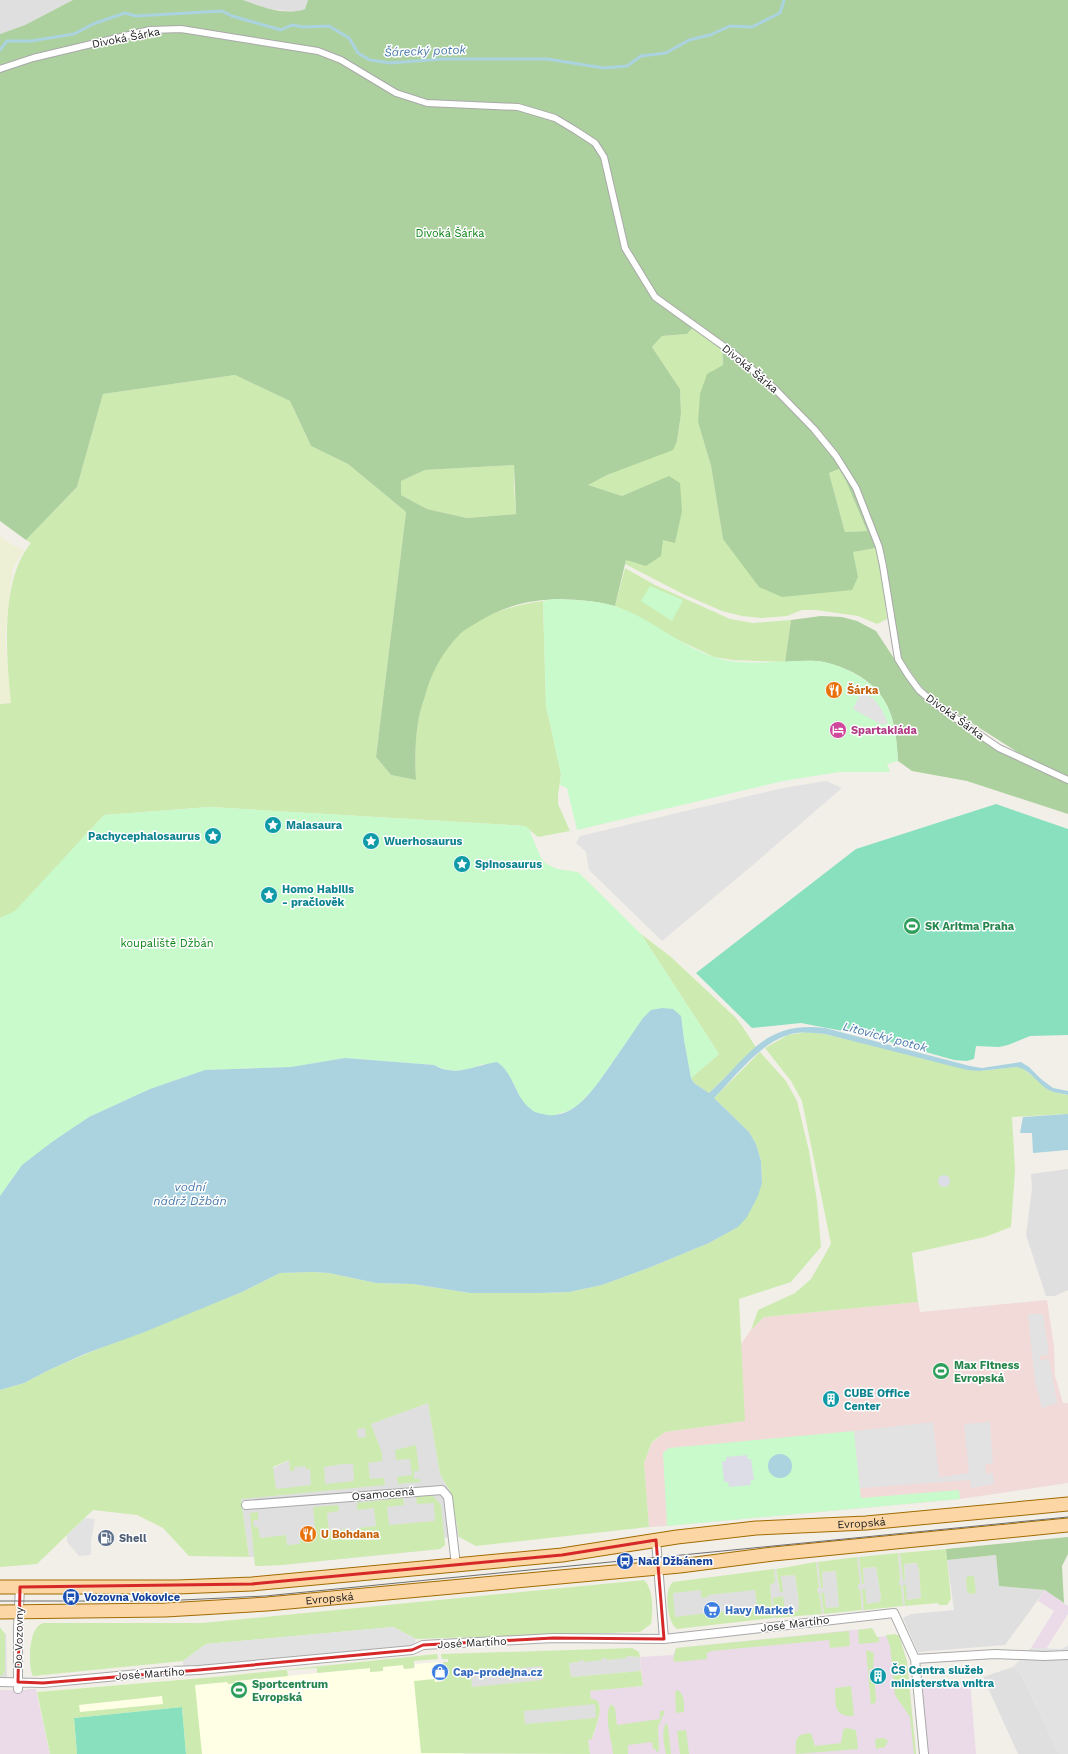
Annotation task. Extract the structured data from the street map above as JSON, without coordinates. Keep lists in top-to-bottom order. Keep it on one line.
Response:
{"streets":{"main road":["Evropská"],"street":["Divoká Šárka","Osamocená","José Martího","Do Vozovny"]},"crossings":[["Osamocená","Evropská"],["Evropská","Do Vozovny"],["José Martího","Do Vozovny"]],"water":["Šárecký potok","Litovický potok","vodní nádrž Džbán"],"parks":["Divoká Šárka","koupaliště Džbán"],"places":{"restaurant":["Šárka","U Bohdana"],"hotel":["Spartakiáda"],"place":["Maiasaura","Pachycephalosaurus","Wuerhosaurus","Spinosaurus","Homo Habilis - pračlověk"],"sports":["SK Aritma Praha","Max Fitness Evropská","Sportcentrum Evropská"],"building":["CUBE Office Center","ČS Centra služeb ministerstva vnitra"],"fuel station":["Shell"],"bus stop":["Nad Džbánem","Vozovna Vokovice"],"supermarket":["Havy Market"],"shop":["Cap-prodejna.cz"]}}
